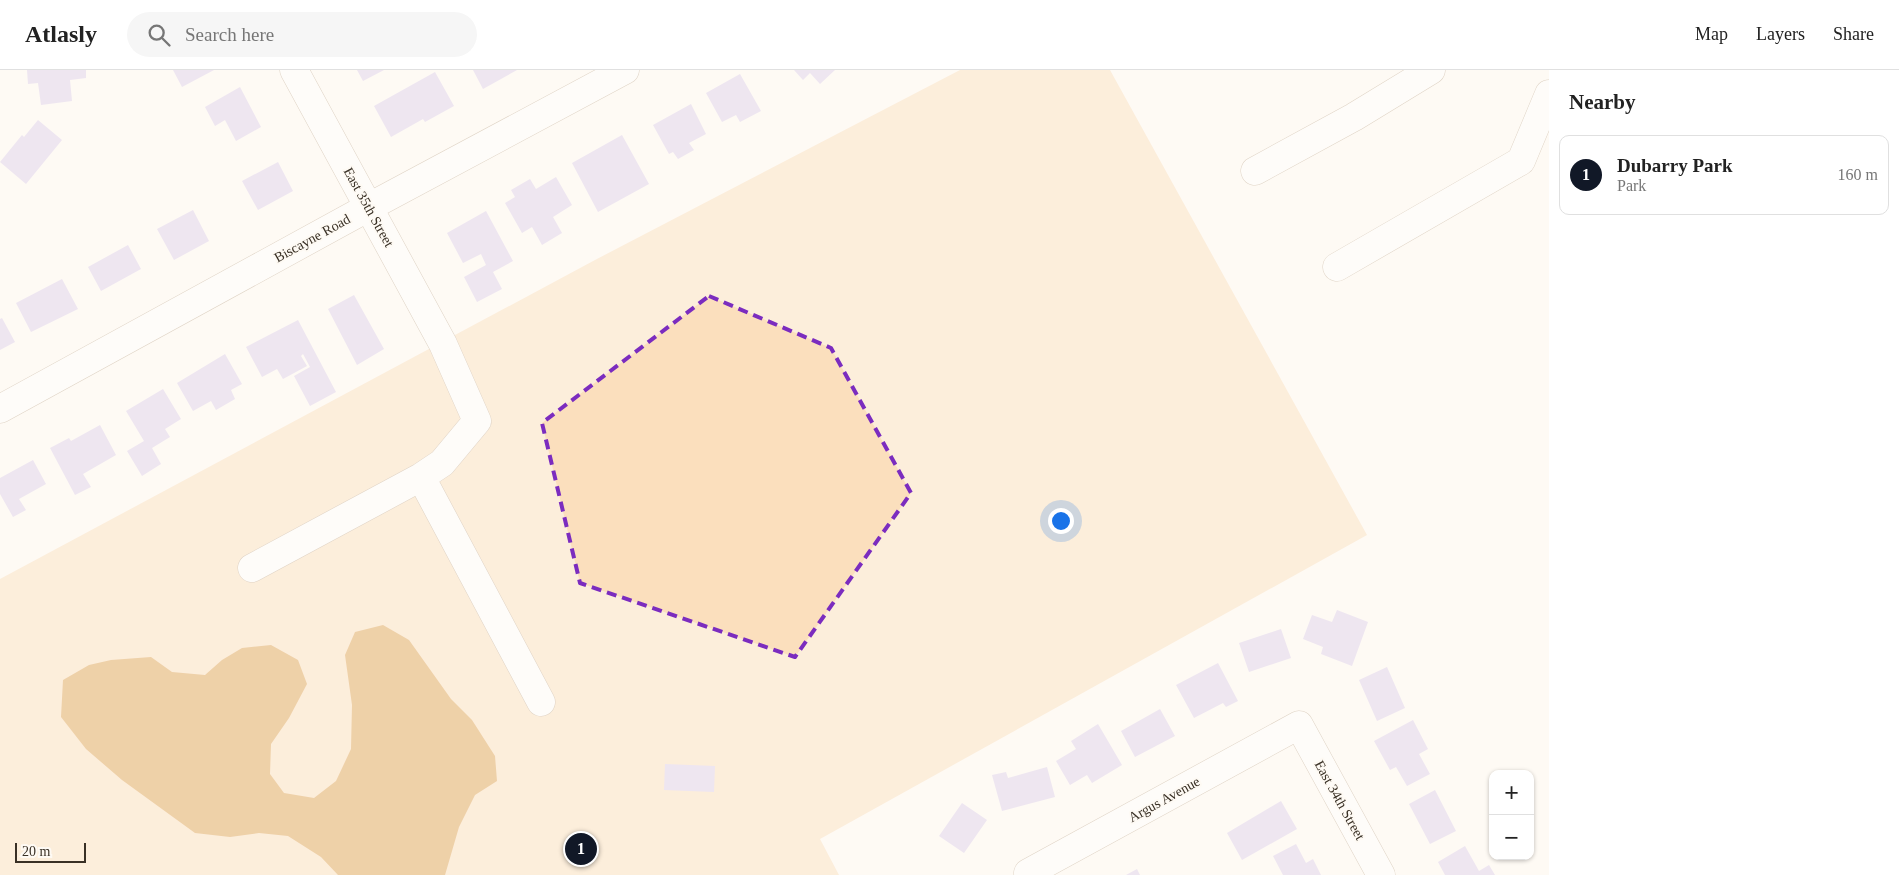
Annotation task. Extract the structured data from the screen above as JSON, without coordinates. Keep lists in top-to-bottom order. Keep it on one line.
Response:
{"streets":{"street":["East 35th Street","Biscayne Road","Argus Avenue","East 34th Street"]},"crossings":[["East 35th Street","Biscayne Road"],["Argus Avenue","East 34th Street"]],"scale_bar":"20 m","page":{"header":"Atlasly","search":"Search here","nav":["Map","Layers","Share"],"heading":"Nearby","list":[{"mark":"1","name":"Dubarry Park","note":"Park","value":"160 m"}],"map_buttons":["+","−"],"pins":"1","scale":"20 m"}}
